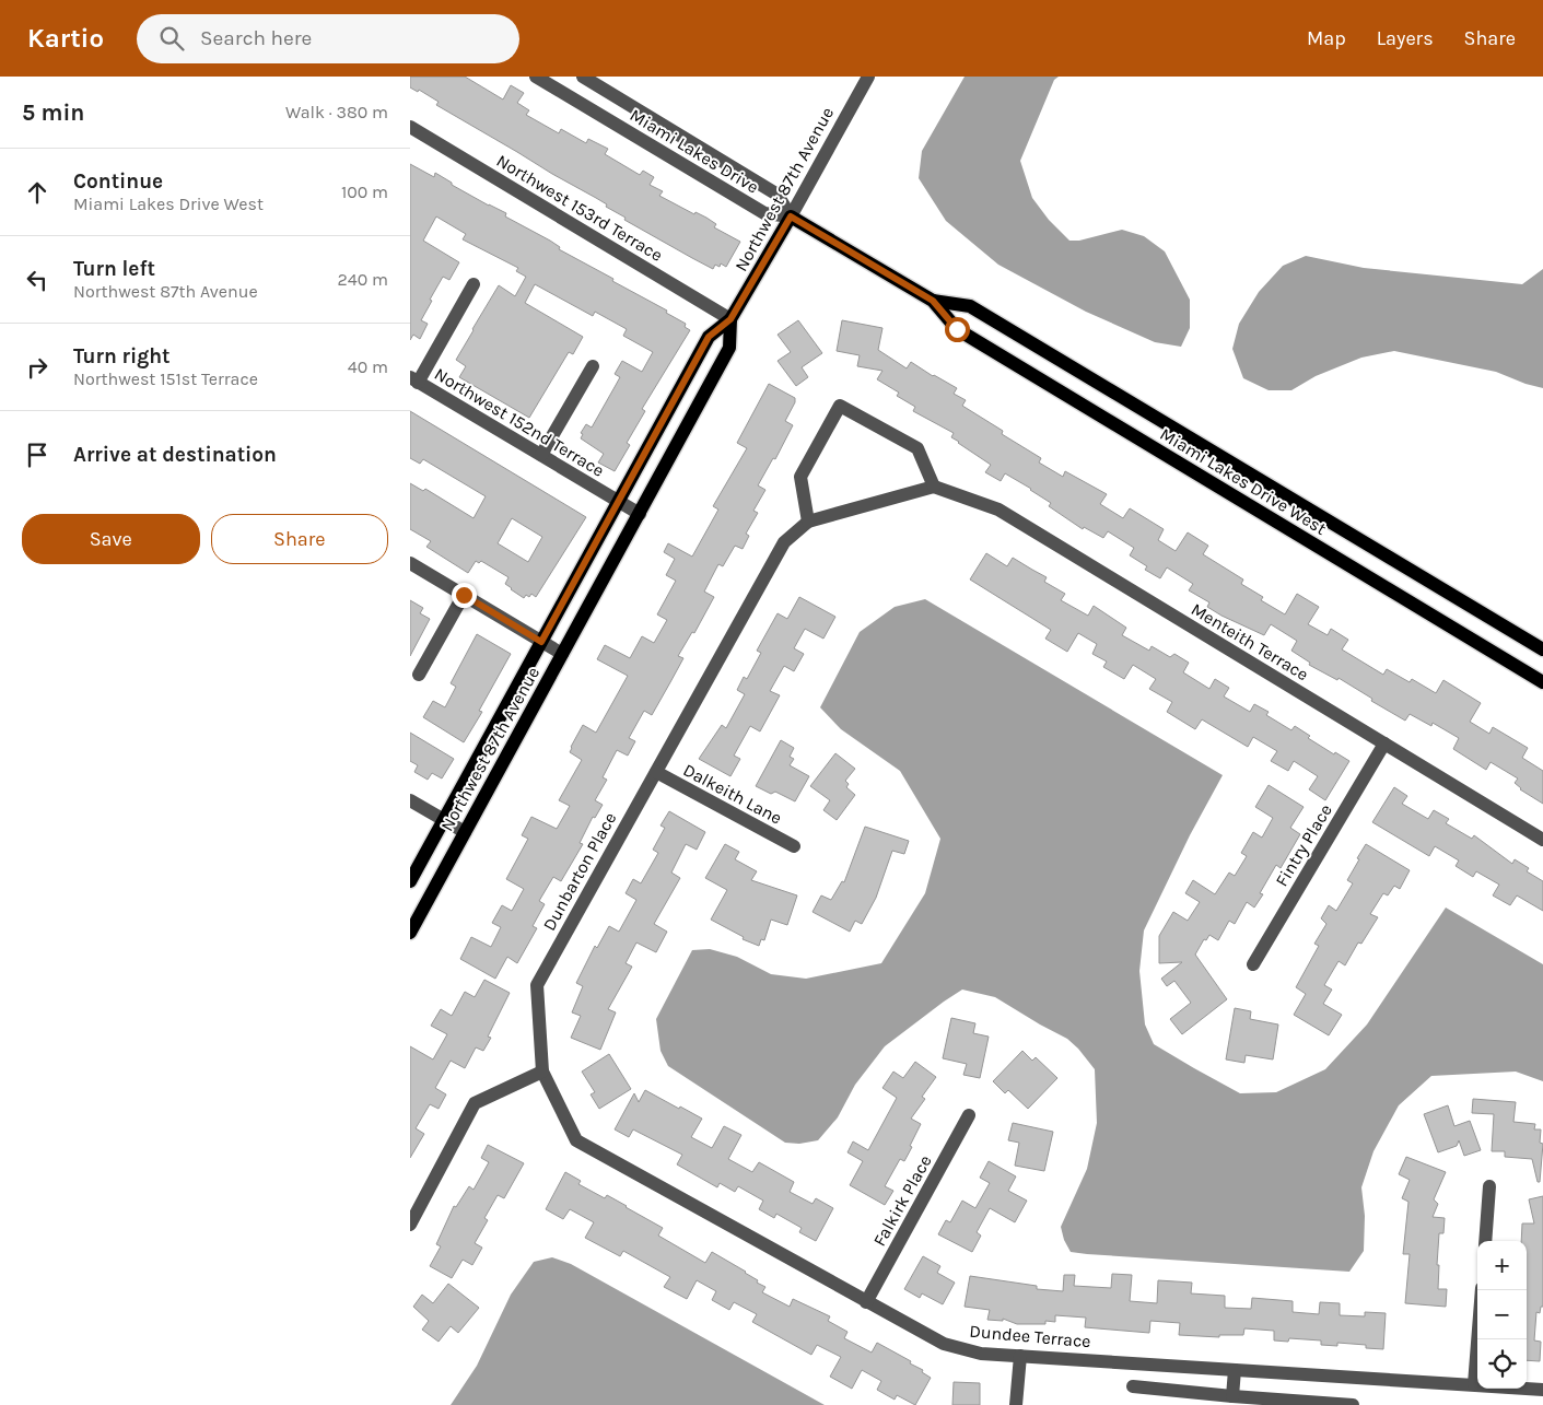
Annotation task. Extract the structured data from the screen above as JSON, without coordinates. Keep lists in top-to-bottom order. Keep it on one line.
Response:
{"streets":{"main road":["Northwest 87th Avenue","Miami Lakes Drive West"],"street":["Miami Lakes Drive","Northwest 153rd Terrace","Northwest 152nd Terrace","Menteith Terrace","Dalkeith Lane","Fintry Place","Dunbarton Place","Falkirk Place","Dundee Terrace"]},"crossings":[["Miami Lakes Drive","Northwest 87th Avenue"],["Miami Lakes Drive","Miami Lakes Drive West"],["Northwest 87th Avenue","Northwest 153rd Terrace"],["Northwest 87th Avenue","Northwest 152nd Terrace"],["Northwest 87th Avenue","Miami Lakes Drive West"],["Menteith Terrace","Fintry Place"],["Menteith Terrace","Dunbarton Place"],["Dalkeith Lane","Dunbarton Place"],["Dunbarton Place","Dundee Terrace"],["Falkirk Place","Dundee Terrace"]],"page":{"header":"Kartio","search":"Search here","nav":["Map","Layers","Share"],"heading":["5 min","Walk · 380 m"],"list":[["Continue","Miami Lakes Drive West","100 m"],["Turn left","Northwest 87th Avenue","240 m"],["Turn right","Northwest 151st Terrace","40 m"],"Arrive at destination"],"buttons":["Save","Share"],"map_buttons":["+","−"]}}
